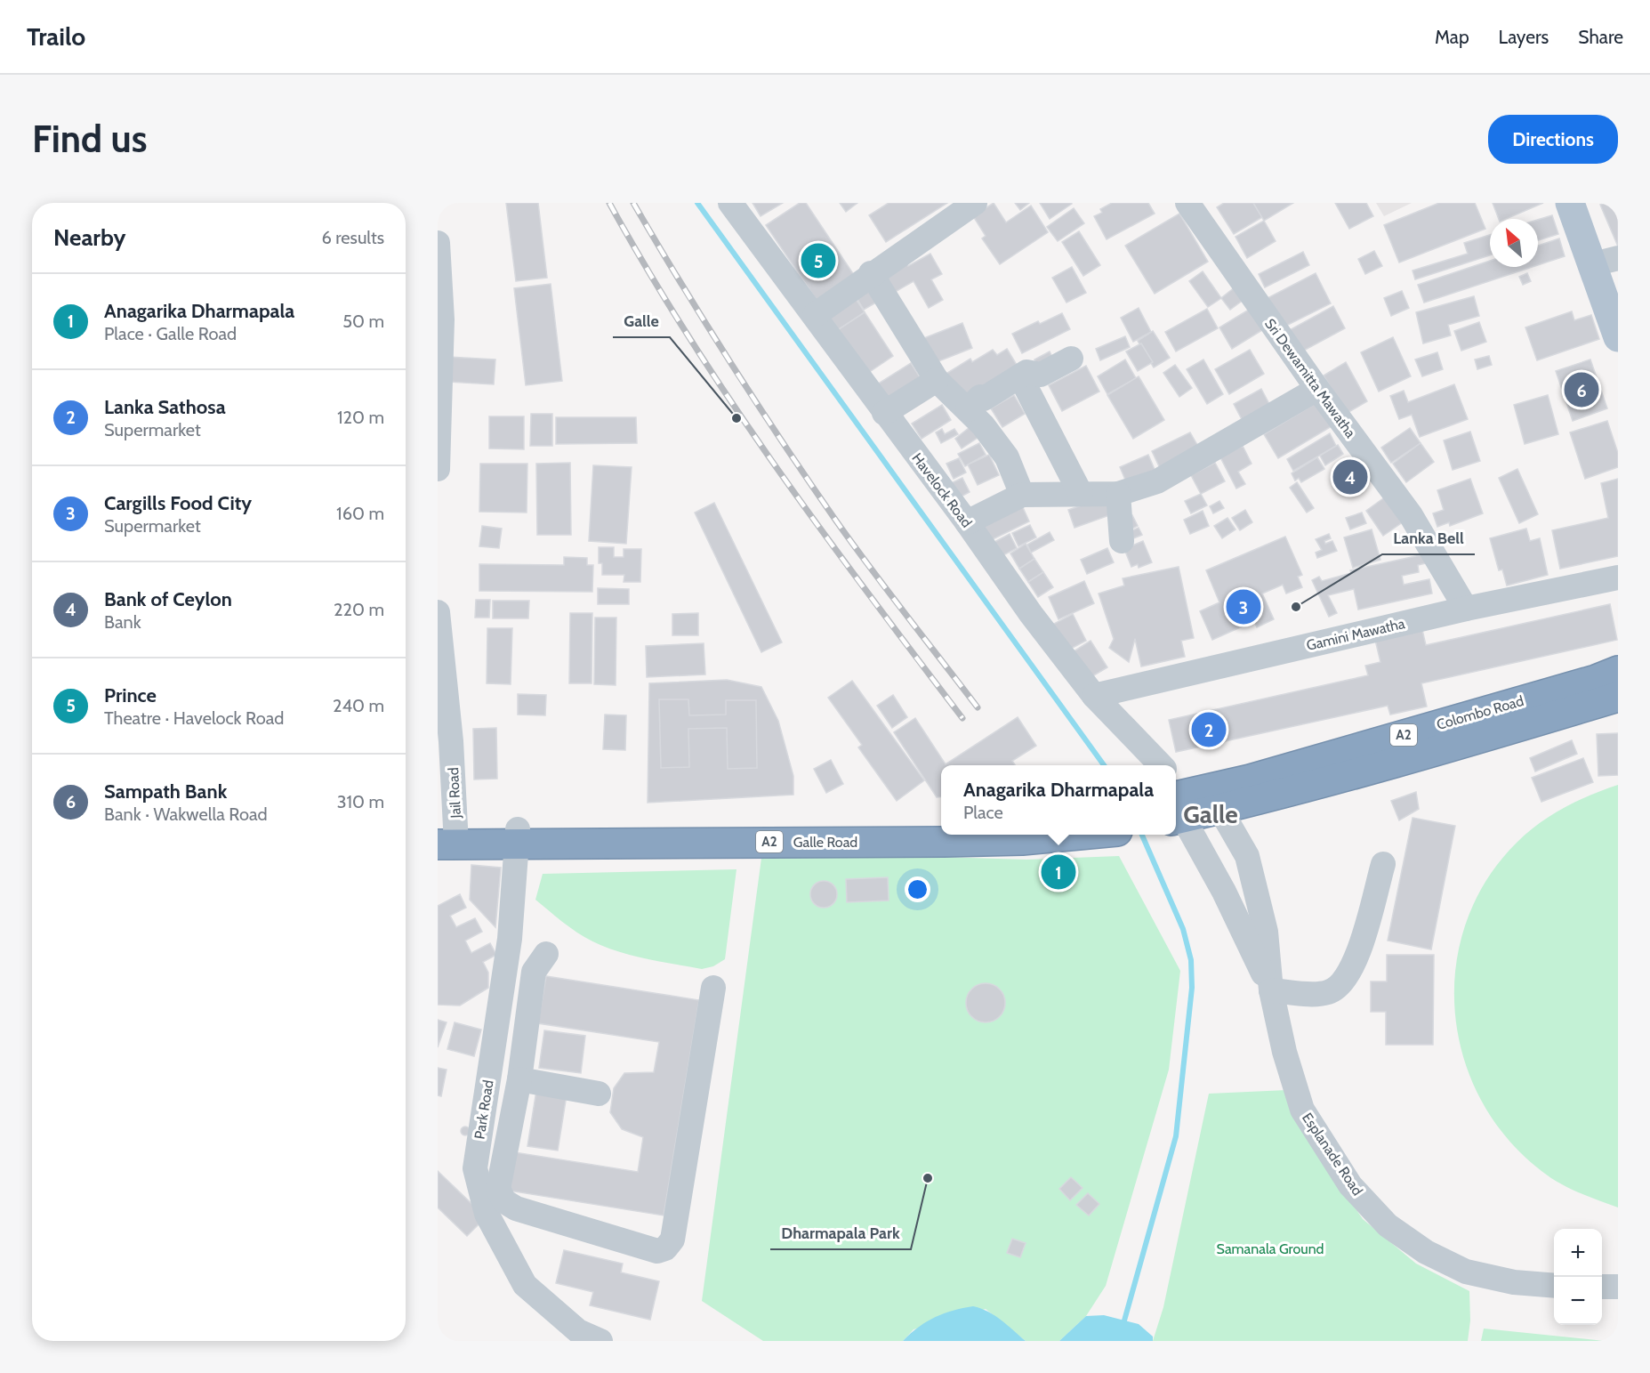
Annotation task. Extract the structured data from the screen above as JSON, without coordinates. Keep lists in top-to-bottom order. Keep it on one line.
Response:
{"streets":{"highway":["Colombo Road","A2","Galle Road"],"street":["Sri Dewamitta Mawatha","Havelock Road","Gamini Mawatha","Jail Road","Park Road","Esplanade Road"]},"crossings":[["Sri Dewamitta Mawatha","Gamini Mawatha"],["Havelock Road","Gamini Mawatha"],["Colombo Road","Esplanade Road"],["Jail Road","Galle Road"],["Galle Road","Park Road"]],"districts":["Galle"],"parks":["Samanala Ground"],"places":["Galle","Lanka Bell","Dharmapala Park"],"north":"top left","page":{"header":"Trailo","nav":["Map","Layers","Share"],"buttons":"Directions","title":"Find us","heading":["Nearby","6 results"],"pins":["5","6","4","3","2","1"],"list":[{"mark":"1","name":"Anagarika Dharmapala","note":"Place · Galle Road","value":"50 m"},{"mark":"2","name":"Lanka Sathosa","note":"Supermarket","value":"120 m"},{"mark":"3","name":"Cargills Food City","note":"Supermarket","value":"160 m"},{"mark":"4","name":"Bank of Ceylon","note":"Bank","value":"220 m"},{"mark":"5","name":"Prince","note":"Theatre · Havelock Road","value":"240 m"},{"mark":"6","name":"Sampath Bank","note":"Bank · Wakwella Road","value":"310 m"}],"popup":["Anagarika Dharmapala","Place"],"map_buttons":["+","−"]}}
